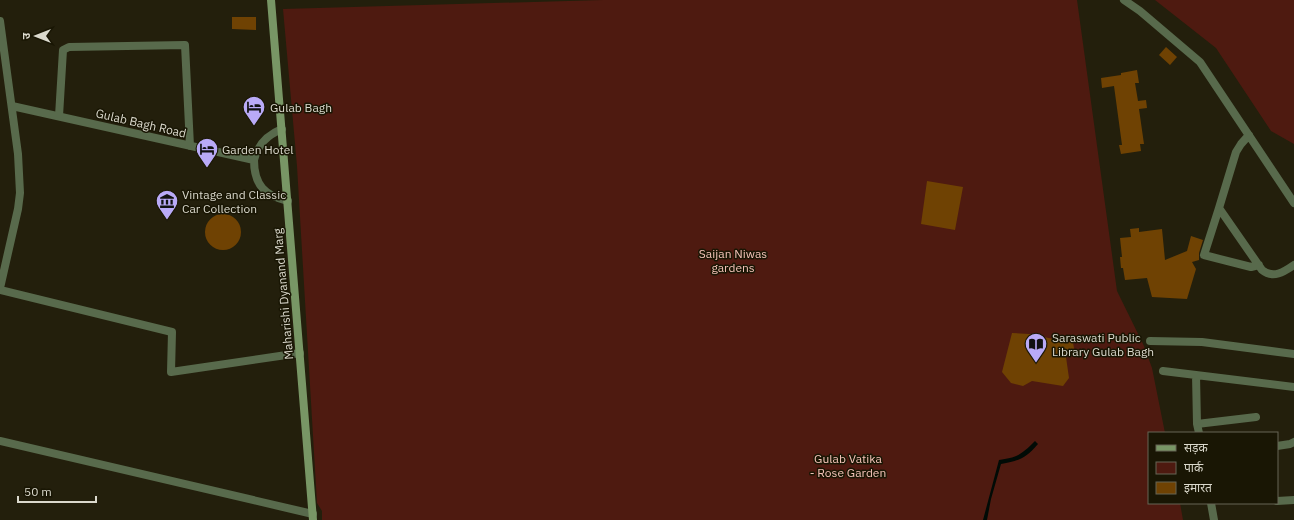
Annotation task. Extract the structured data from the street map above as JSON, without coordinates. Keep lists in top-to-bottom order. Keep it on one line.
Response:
{"streets":{"main road":["Maharishi Dyanand Marg"],"street":["Gulab Bagh Road"]},"parks":["Saijan Niwas gardens","Gulab Vatika - Rose Garden"],"places":{"hotel":["Gulab Bagh","Garden Hotel"],"museum":["Vintage and Classic Car Collection"],"library":["Saraswati Public Library Gulab Bagh"]},"legend":["सड़क","पार्क","इमारत"],"scale_bar":"50 m","north":"left"}
